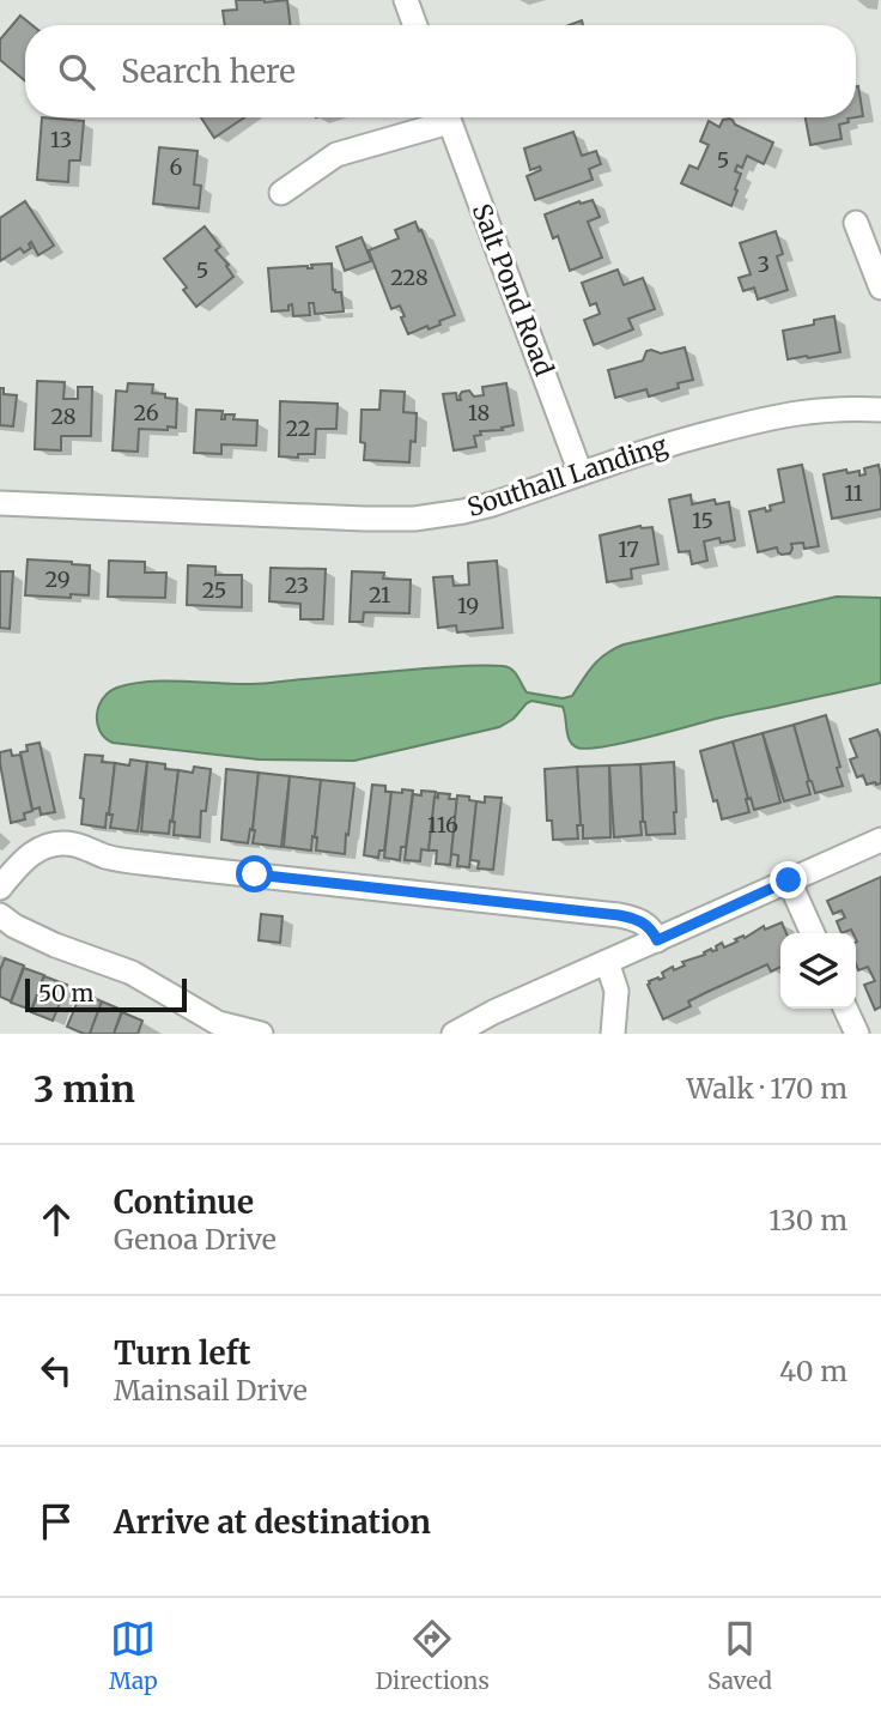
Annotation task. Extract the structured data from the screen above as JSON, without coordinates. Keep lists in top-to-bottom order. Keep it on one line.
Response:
{"streets":{"street":["Salt Pond Road","Southall Landing"]},"crossings":[["Salt Pond Road","Southall Landing"]],"house_numbers":["13","5","6","3","5","228","26","18","28","22","11","15","17","29","23","25","21","19","116"],"scale_bar":"50 m","page":{"search":"Search here","scale":"50 m","heading":["3 min","Walk · 170 m"],"list":[["Continue","Genoa Drive","130 m"],["Turn left","Mainsail Drive","40 m"],"Arrive at destination"],"nav":["Map","Directions","Saved"]}}
